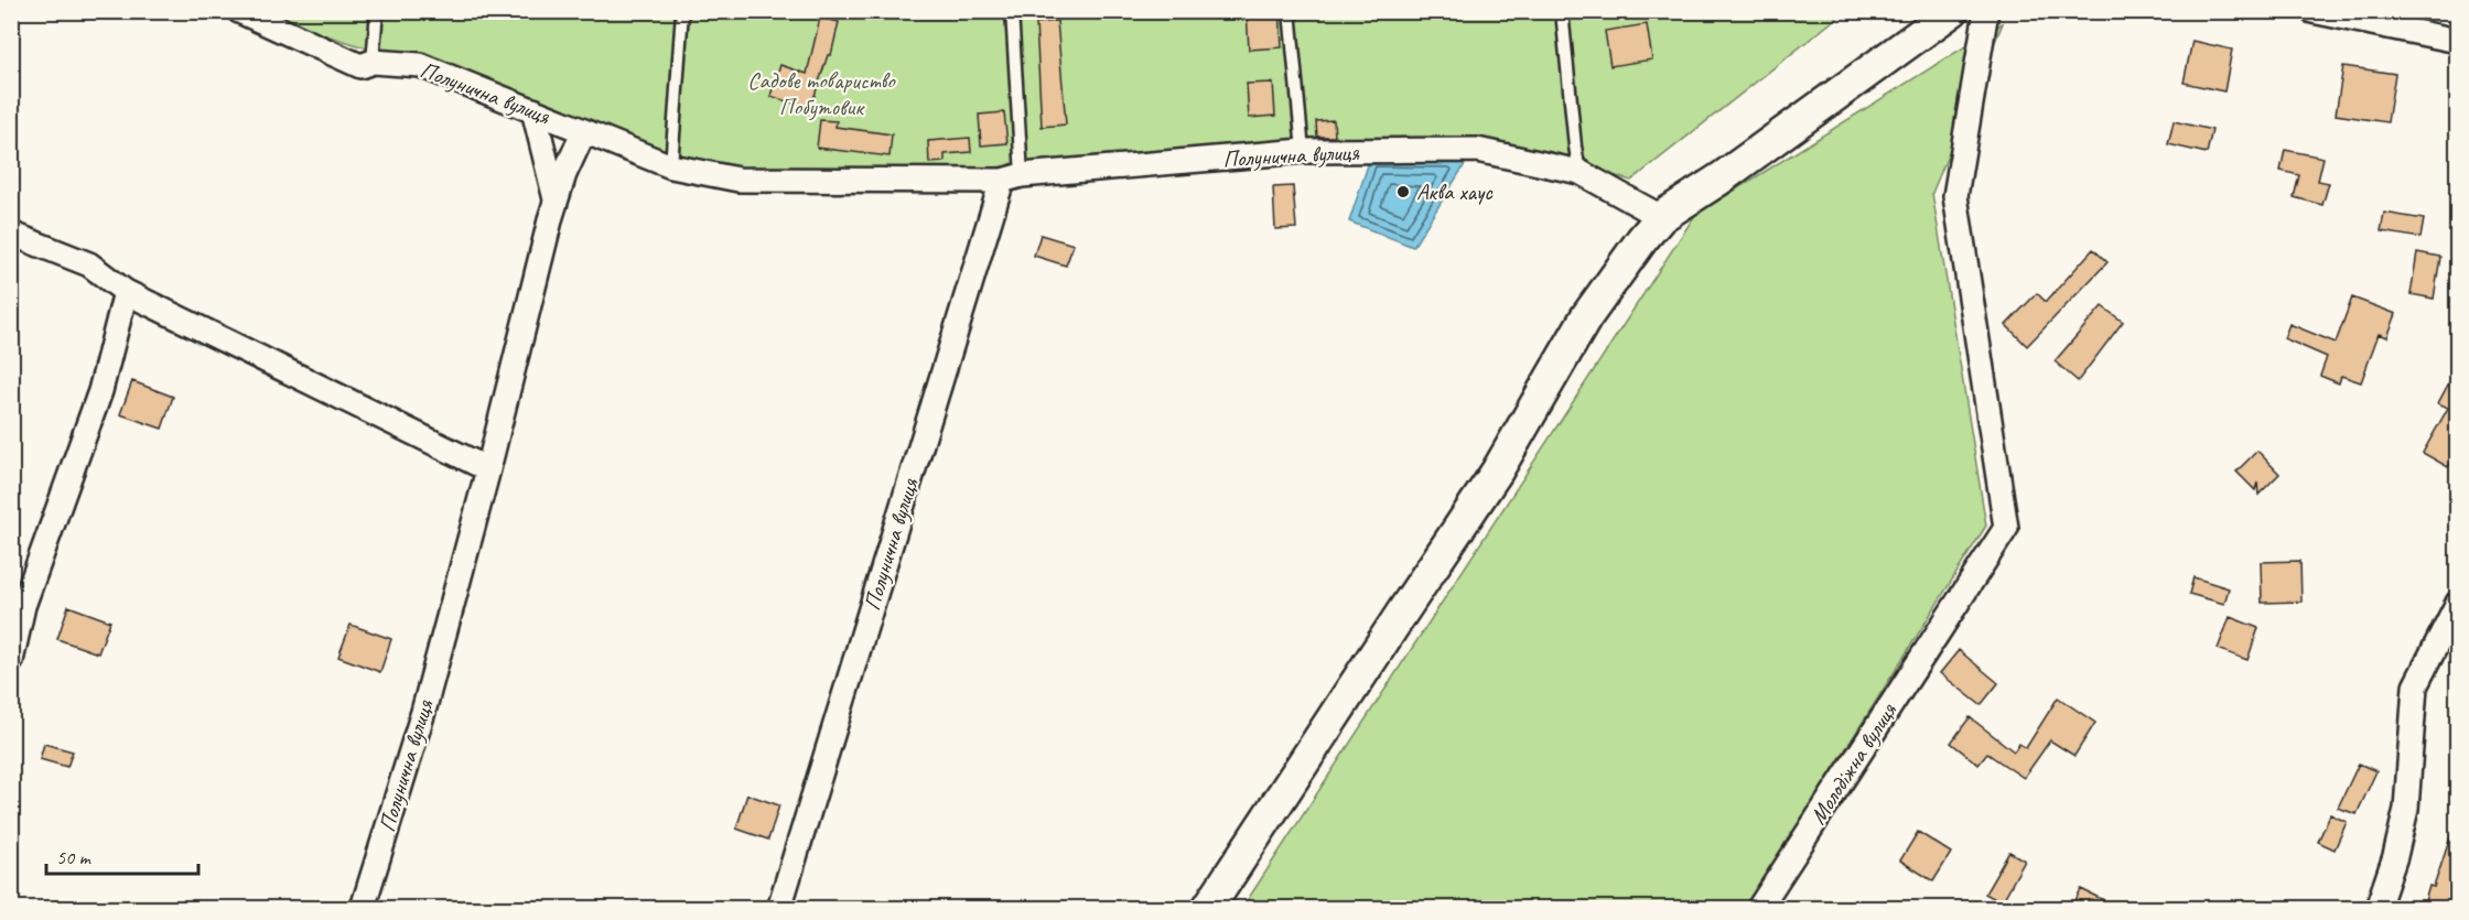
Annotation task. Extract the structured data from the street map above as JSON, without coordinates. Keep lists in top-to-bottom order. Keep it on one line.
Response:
{"streets":{"street":["Полунична вулиця","Молодіжна вулиця"]},"parks":["Садове товариство Побутовик"],"places":["Аква хаус"],"scale_bar":"50 m"}
